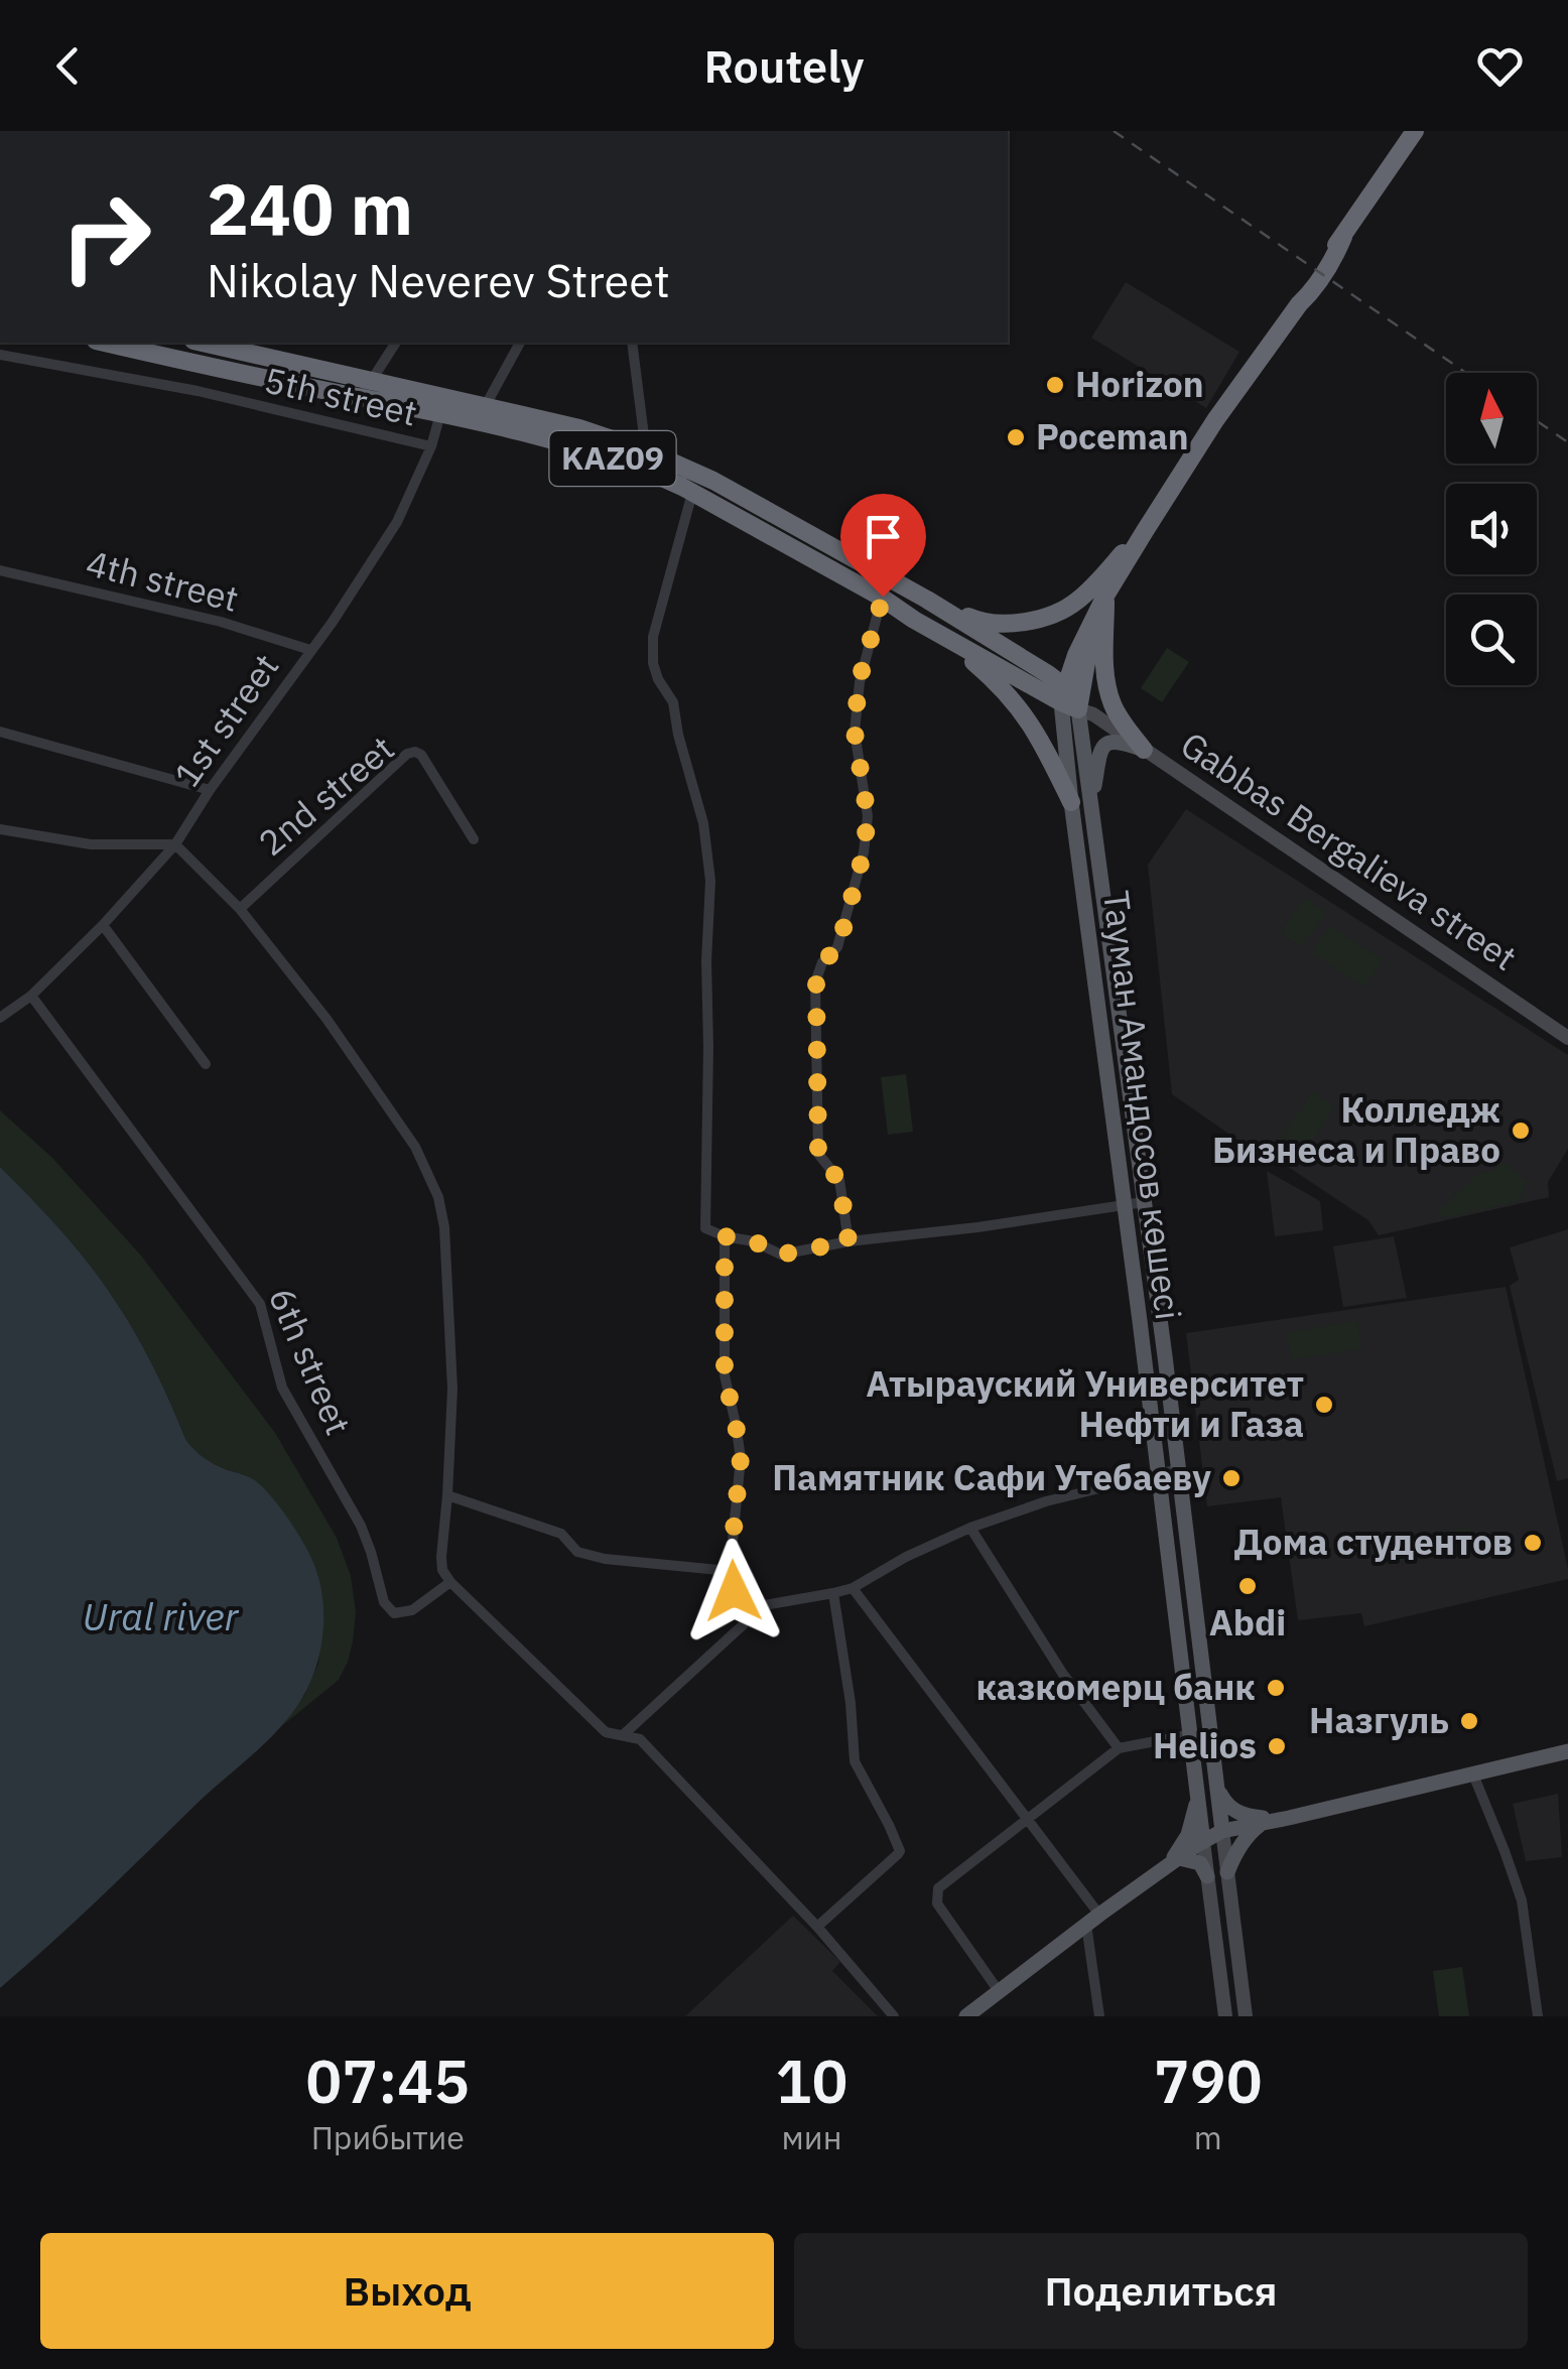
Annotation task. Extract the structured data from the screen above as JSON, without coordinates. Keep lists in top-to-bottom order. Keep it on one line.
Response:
{"streets":{"highway":["KAZ09"],"main road":["Gabbas Bergalieva street","Тауман Амандосов көшесі"],"street":["5th street","4th street","1st street","2nd street","6th street"]},"crossings":[["5th street","1st street"],["KAZ09","1st street"],["KAZ09","Gabbas Bergalieva street"],["KAZ09","Тауман Амандосов көшесі"],["4th street","1st street"],["1st street","6th street"],["Gabbas Bergalieva street","Тауман Амандосов көшесі"]],"water":["Ural river"],"places":["Horizon","Poceman","Колледж Бизнеса и Право","Атырауский Университет Нефти и Газа","Памятник Сафи Утебаеву","Дома студентов","Abdi","казкомерц банк","Назгуль","Helios"],"north":"top","page":{"header":"Routely","turn":["240 m","Nikolay Neverev Street"],"eta":["07:45","Прибытие","10","мин","790","m"],"buttons":["Выход","Поделиться"]}}
